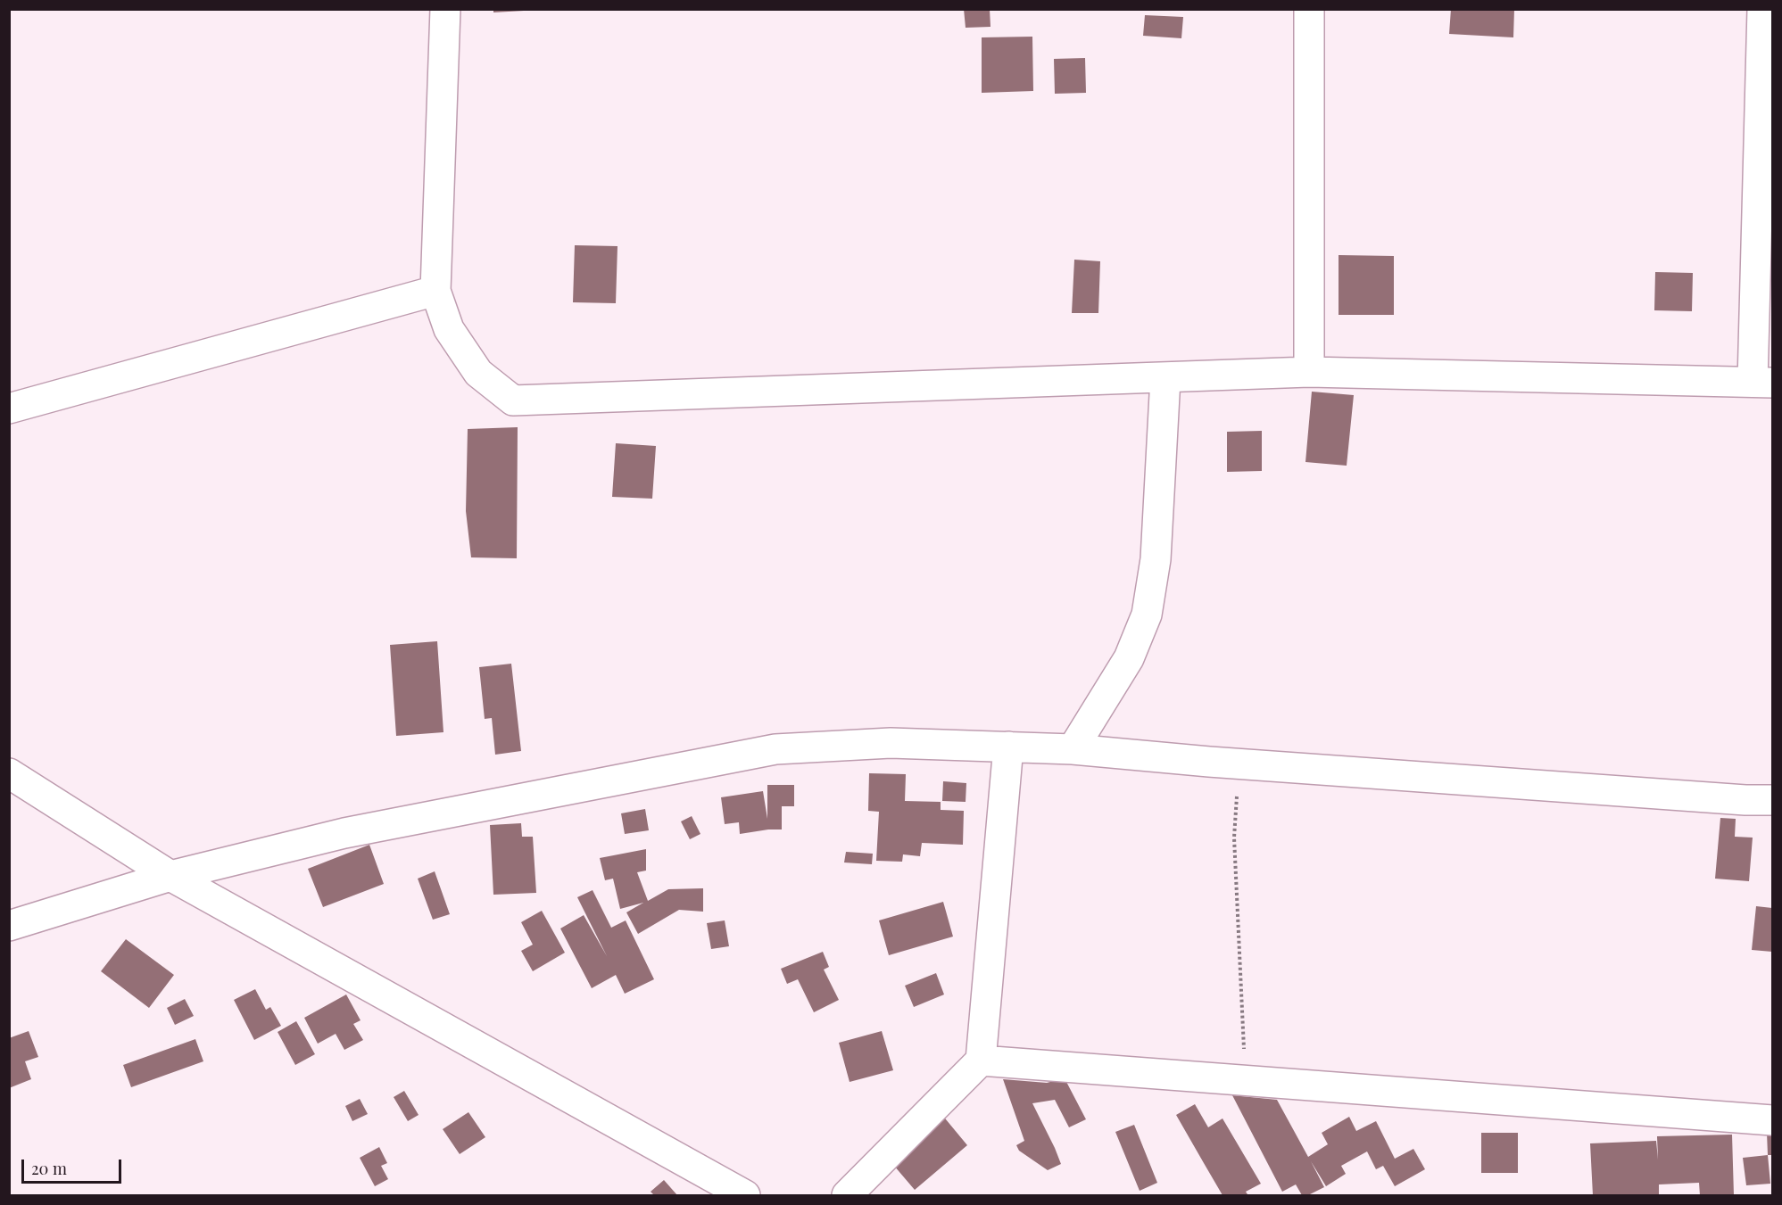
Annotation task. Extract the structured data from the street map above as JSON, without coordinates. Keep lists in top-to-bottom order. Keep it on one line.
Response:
{"scale_bar":"20 m"}
